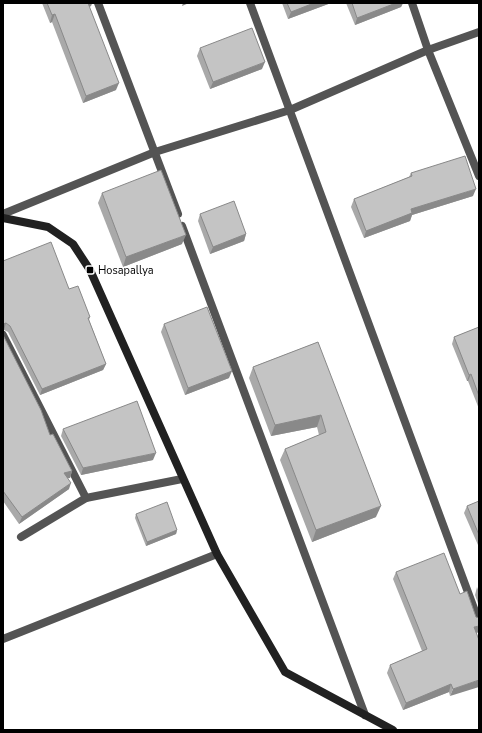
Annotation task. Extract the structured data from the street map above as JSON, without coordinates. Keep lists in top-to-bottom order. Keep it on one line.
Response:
{"places":{"transit":["Hosapallya"]}}
